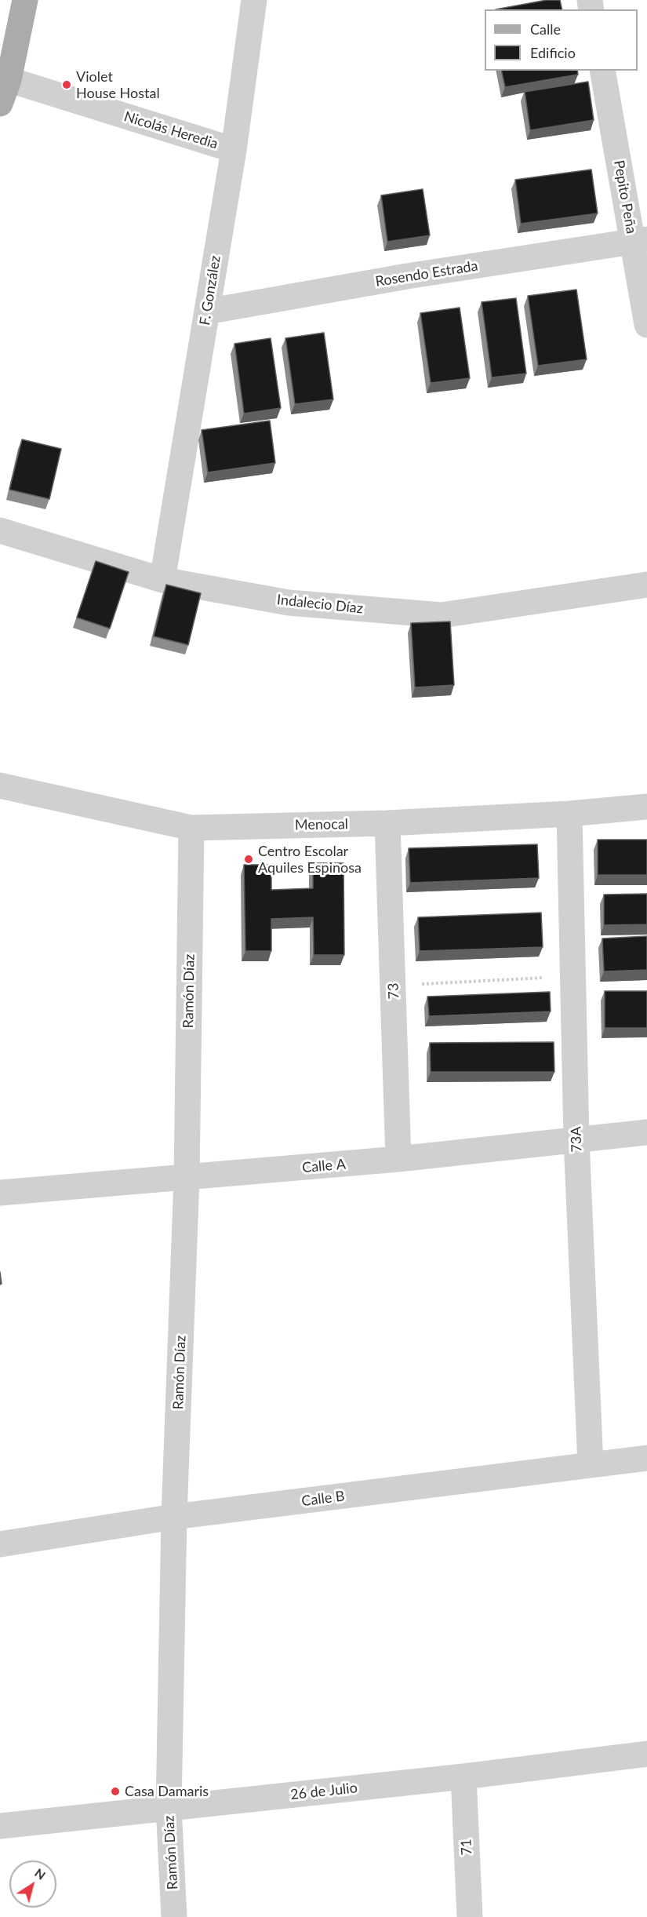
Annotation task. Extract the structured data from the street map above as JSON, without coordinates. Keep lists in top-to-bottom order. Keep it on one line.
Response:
{"streets":{"street":["Nicolás Heredia","Pepito Peña","Rosendo Estrada","F. González","Indalecio Díaz","Menocal","Ramón Díaz","73","73A","Calle A","Calle B","26 de Julio","71"]},"crossings":[["Nicolás Heredia","F. González"],["Pepito Peña","Rosendo Estrada"],["Rosendo Estrada","F. González"],["F. González","Indalecio Díaz"],["Menocal","Ramón Díaz"],["Menocal","73"],["Menocal","73A"],["Ramón Díaz","Calle A"],["Ramón Díaz","Calle B"],["Ramón Díaz","26 de Julio"],["73","Calle A"],["73A","Calle A"],["73A","Calle B"],["26 de Julio","71"]],"places":["Violet House Hostal","Centro Escolar Aquiles Espinosa","Casa Damaris"],"legend":["Calle","Edificio"],"north":"top right"}
